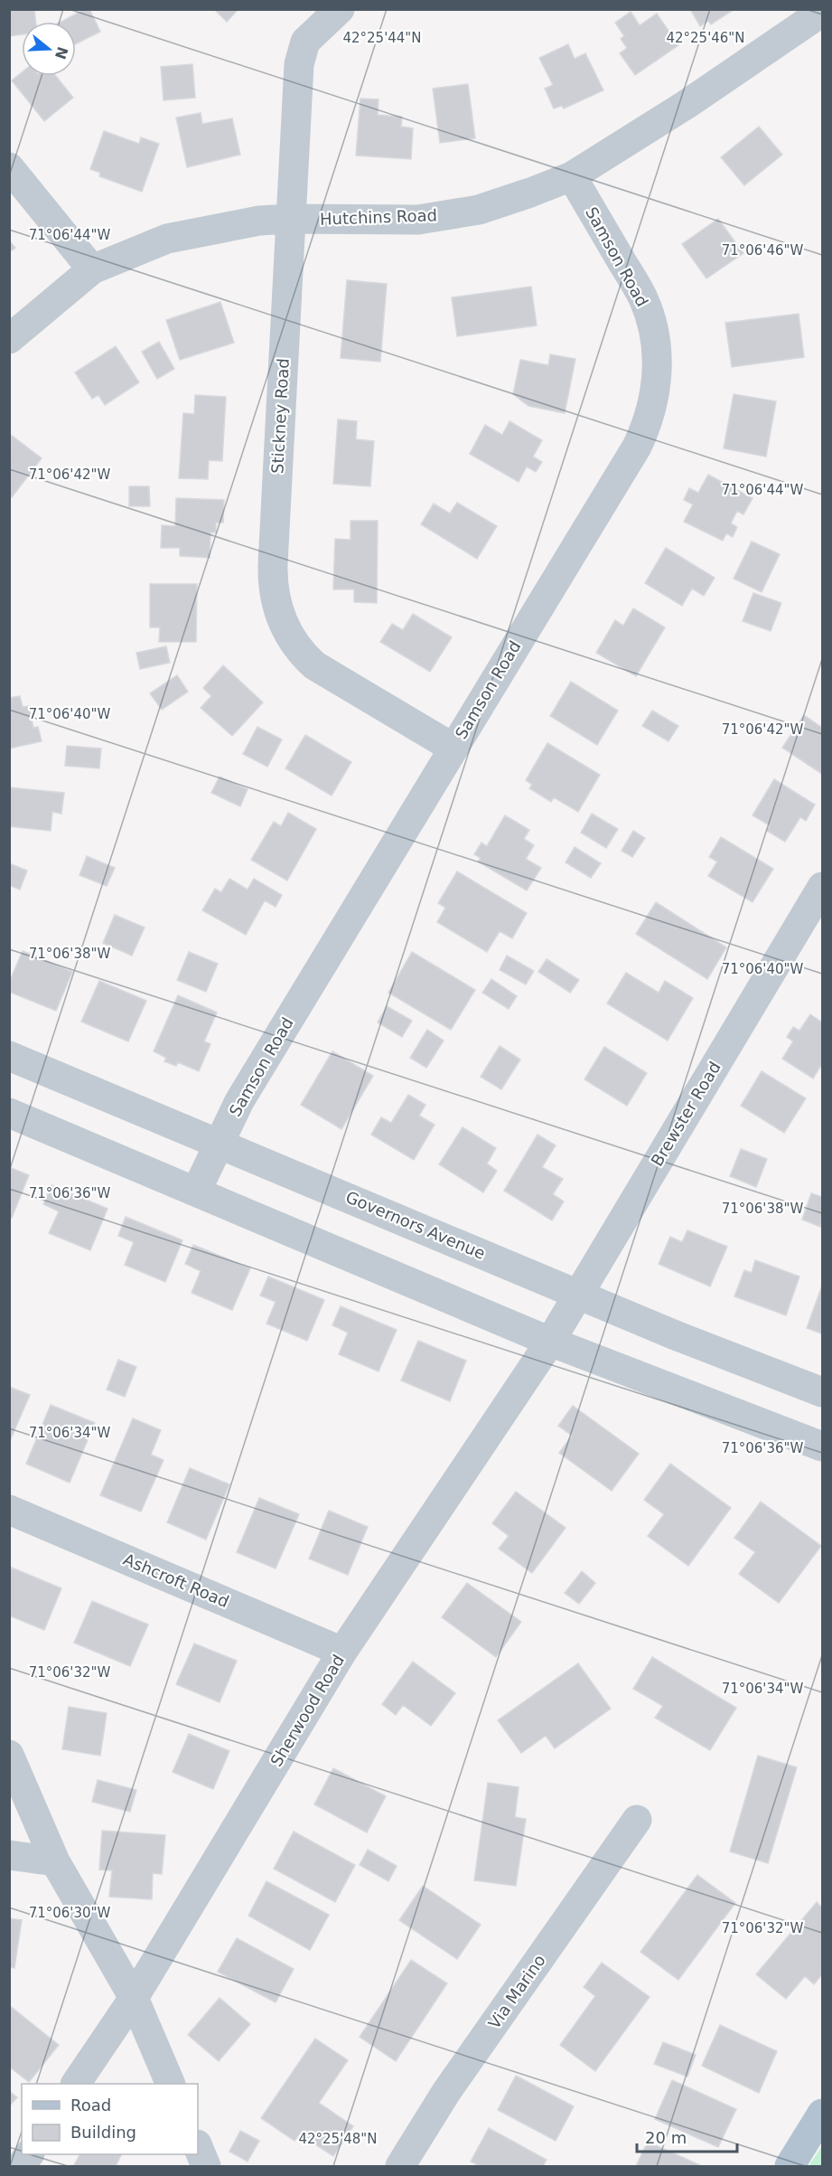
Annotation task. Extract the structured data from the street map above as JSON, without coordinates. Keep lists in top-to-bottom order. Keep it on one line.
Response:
{"streets":{"street":["Hutchins Road","Samson Road","Stickney Road","Brewster Road","Governors Avenue","Ashcroft Road","Sherwood Road","Via Marino"]},"crossings":[["Hutchins Road","Samson Road"],["Hutchins Road","Stickney Road"],["Samson Road","Stickney Road"],["Samson Road","Governors Avenue"],["Brewster Road","Governors Avenue"],["Brewster Road","Sherwood Road"],["Ashcroft Road","Sherwood Road"]],"legend":["Road","Building"],"scale_bar":"20 m","north":"right","coordinates":["42°25'44\"N","42°25'46\"N","71°06'44\"W","71°06'46\"W","71°06'42\"W","71°06'40\"W","71°06'38\"W","71°06'36\"W","71°06'34\"W","71°06'32\"W","71°06'30\"W","42°25'48\"N"]}
